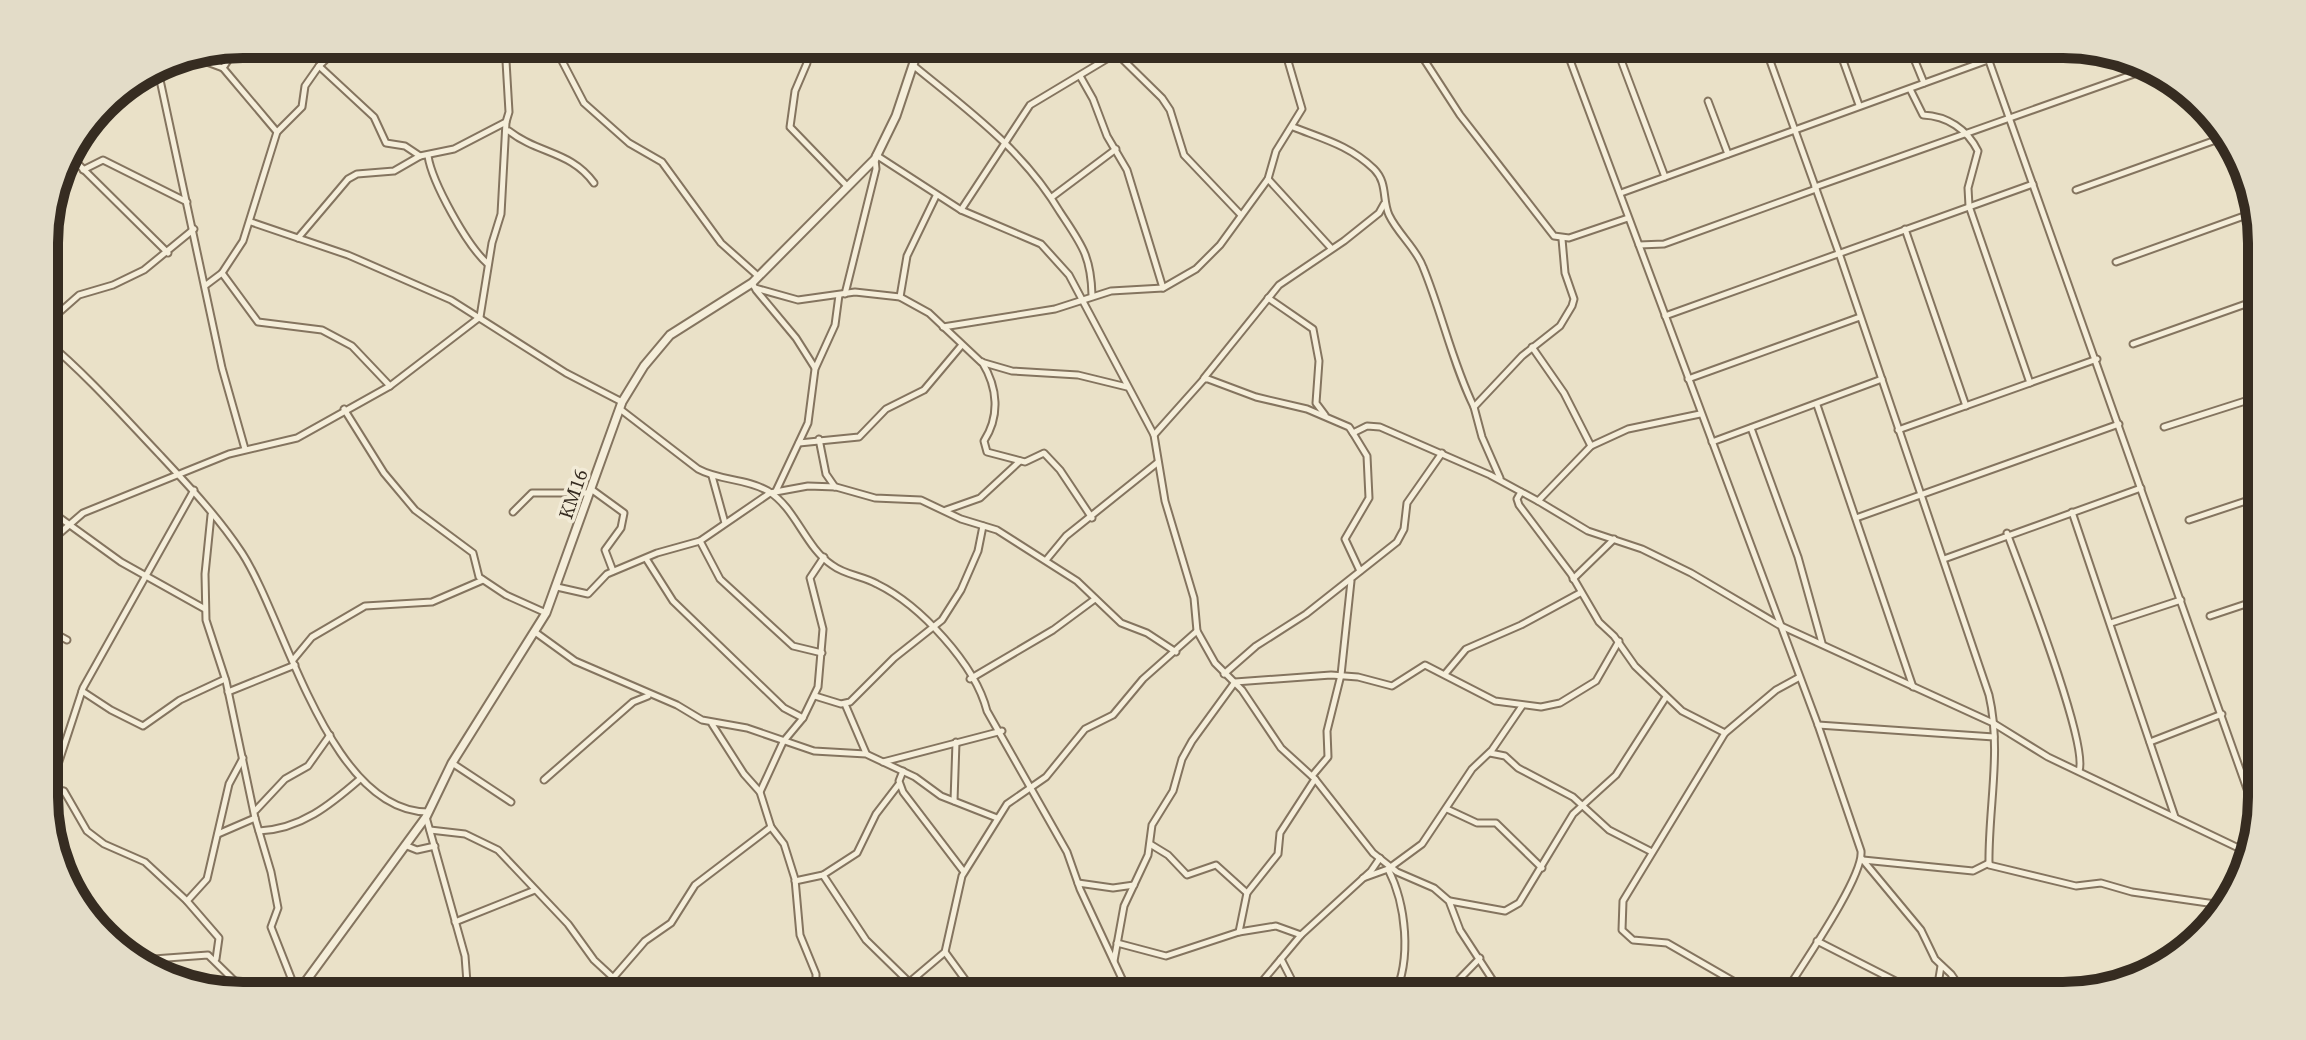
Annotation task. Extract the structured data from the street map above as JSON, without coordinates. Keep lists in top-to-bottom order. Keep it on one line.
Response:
{"streets":{"street":["KM16"]}}
